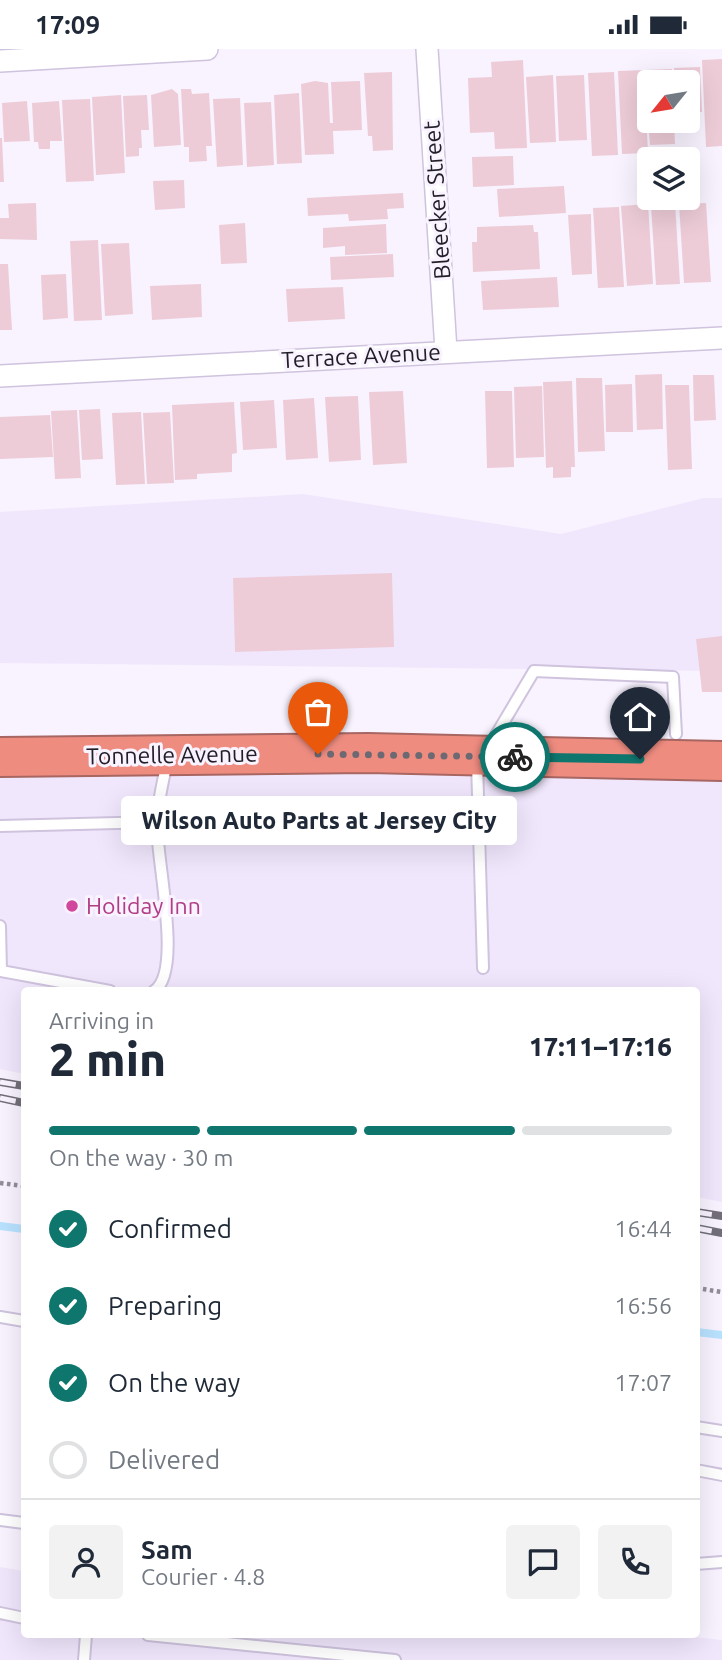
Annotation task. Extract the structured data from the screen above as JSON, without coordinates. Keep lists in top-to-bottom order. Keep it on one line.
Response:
{"streets":{"highway":["Tonnelle Avenue"],"street":["Bleecker Street","Terrace Avenue"]},"crossings":[["Bleecker Street","Terrace Avenue"]],"places":["Wilson Auto Parts at Jersey City","Holiday Inn"],"north":"bottom left","page":{"status":"17:09","bubble":"Wilson Auto Parts at Jersey City","heading":["2 min","Arriving in","17:11–17:16"],"panel":["Sam","Courier · 4.8"],"bar":"On the way · 30 m","list":[["Confirmed","16:44"],["Preparing","16:56"],["On the way","17:07"],"Delivered"]}}
